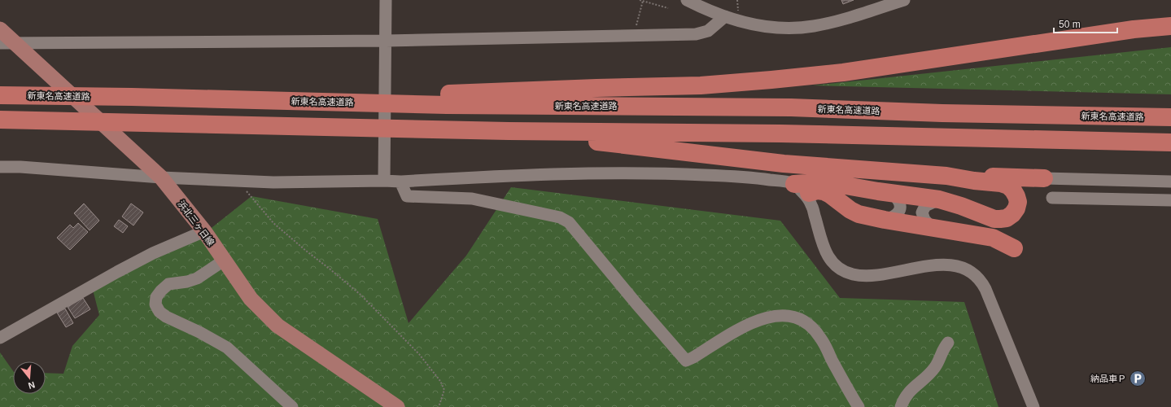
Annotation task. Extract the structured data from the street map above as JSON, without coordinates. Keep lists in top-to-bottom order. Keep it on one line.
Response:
{"streets":{"highway":["新東名高速道路"],"main road":["浜北三ヶ日線"]},"places":{"parking":["納品車Ｐ"]},"scale_bar":"50 m","north":"bottom"}
